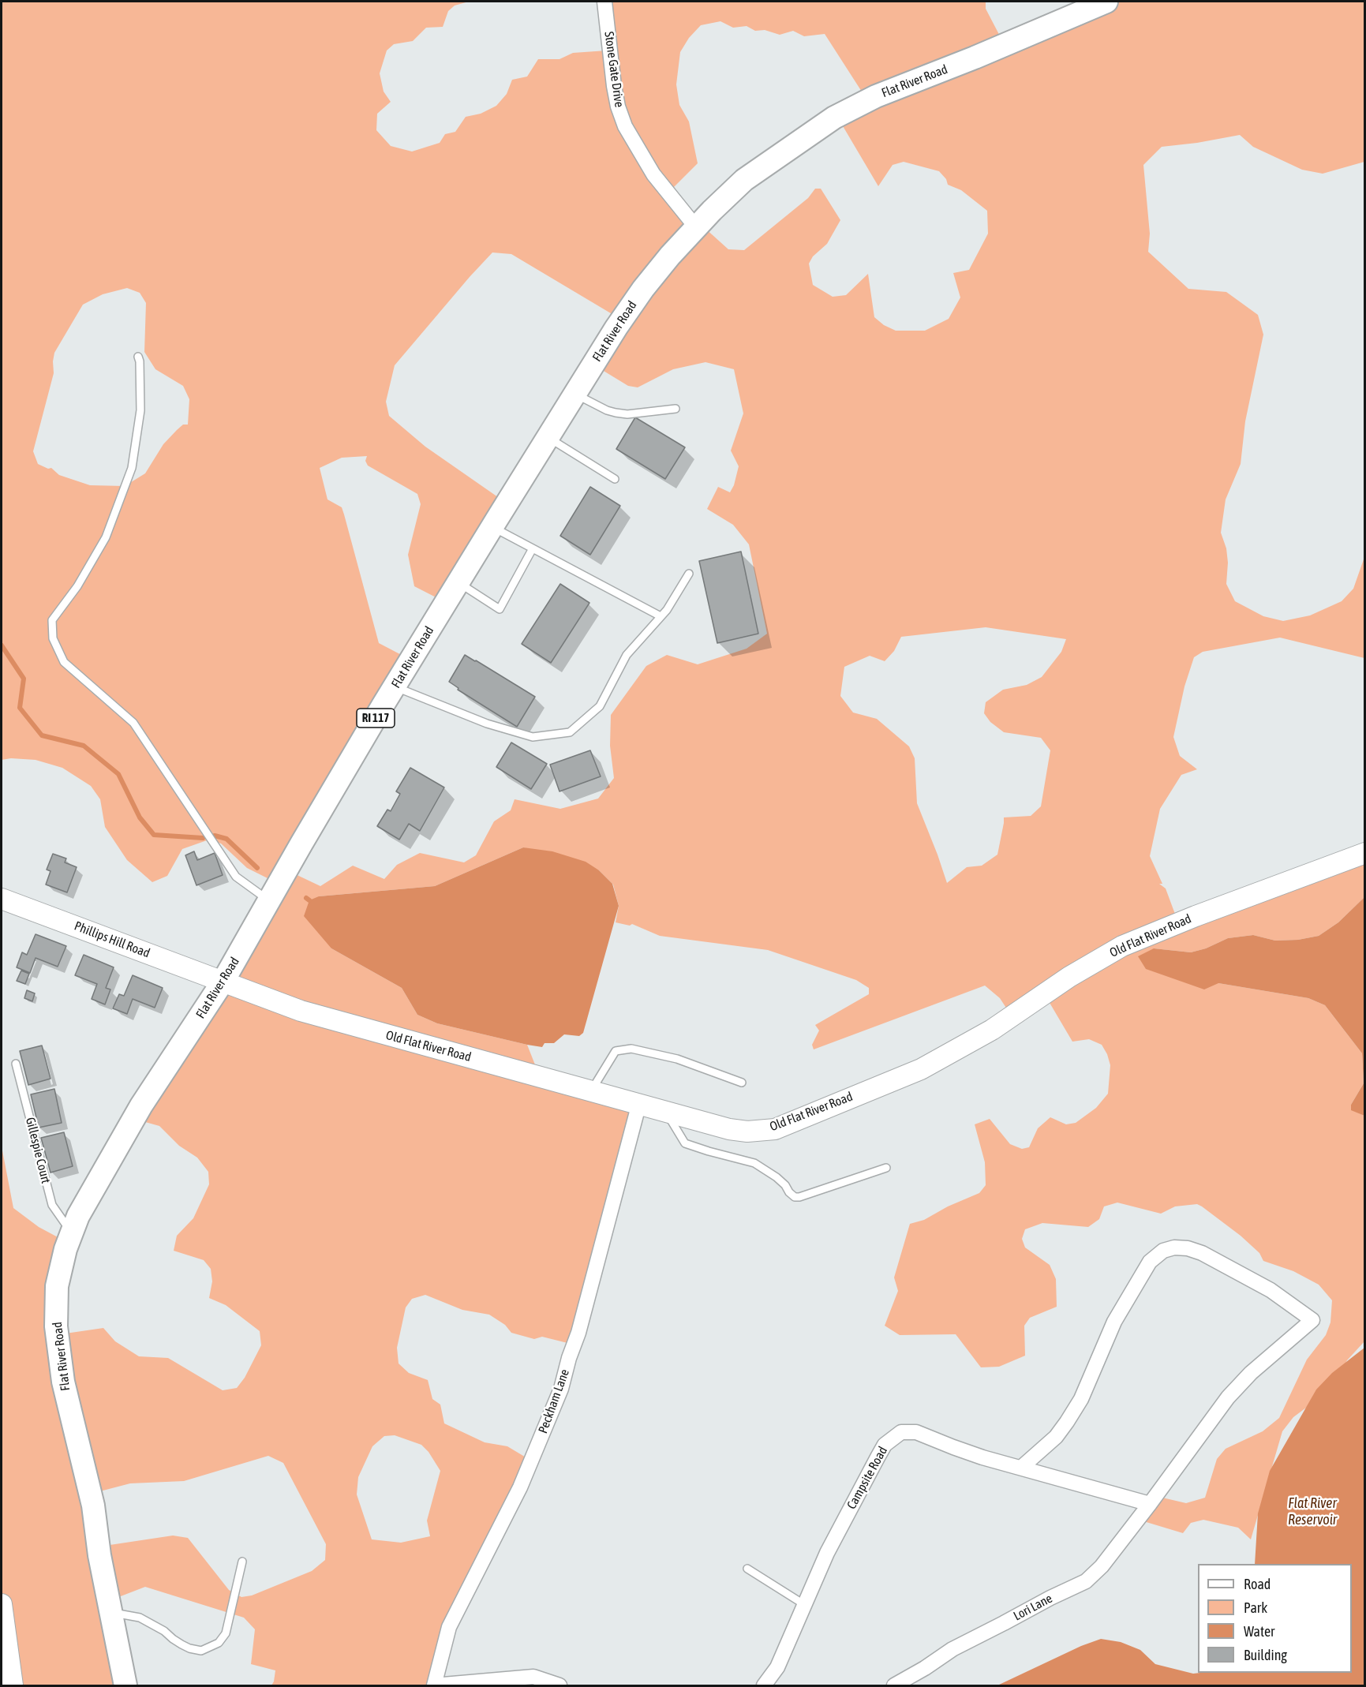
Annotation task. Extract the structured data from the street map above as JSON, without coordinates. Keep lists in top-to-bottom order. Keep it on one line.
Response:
{"streets":{"main road":["Flat River Road","RI 117"],"street":["Stone Gate Drive","Old Flat River Road","Phillips Hill Road","Peckham Lane","Campsite Road","Lori Lane"],"lane":["Gillespie Court"]},"crossings":[["Stone Gate Drive","Flat River Road"],["Flat River Road","Old Flat River Road"],["Flat River Road","Phillips Hill Road"],["Flat River Road","Gillespie Court"],["Old Flat River Road","Phillips Hill Road"],["Old Flat River Road","Peckham Lane"],["Campsite Road","Lori Lane"]],"water":["Flat River Reservoir"],"legend":["Road","Park","Water","Building"]}
